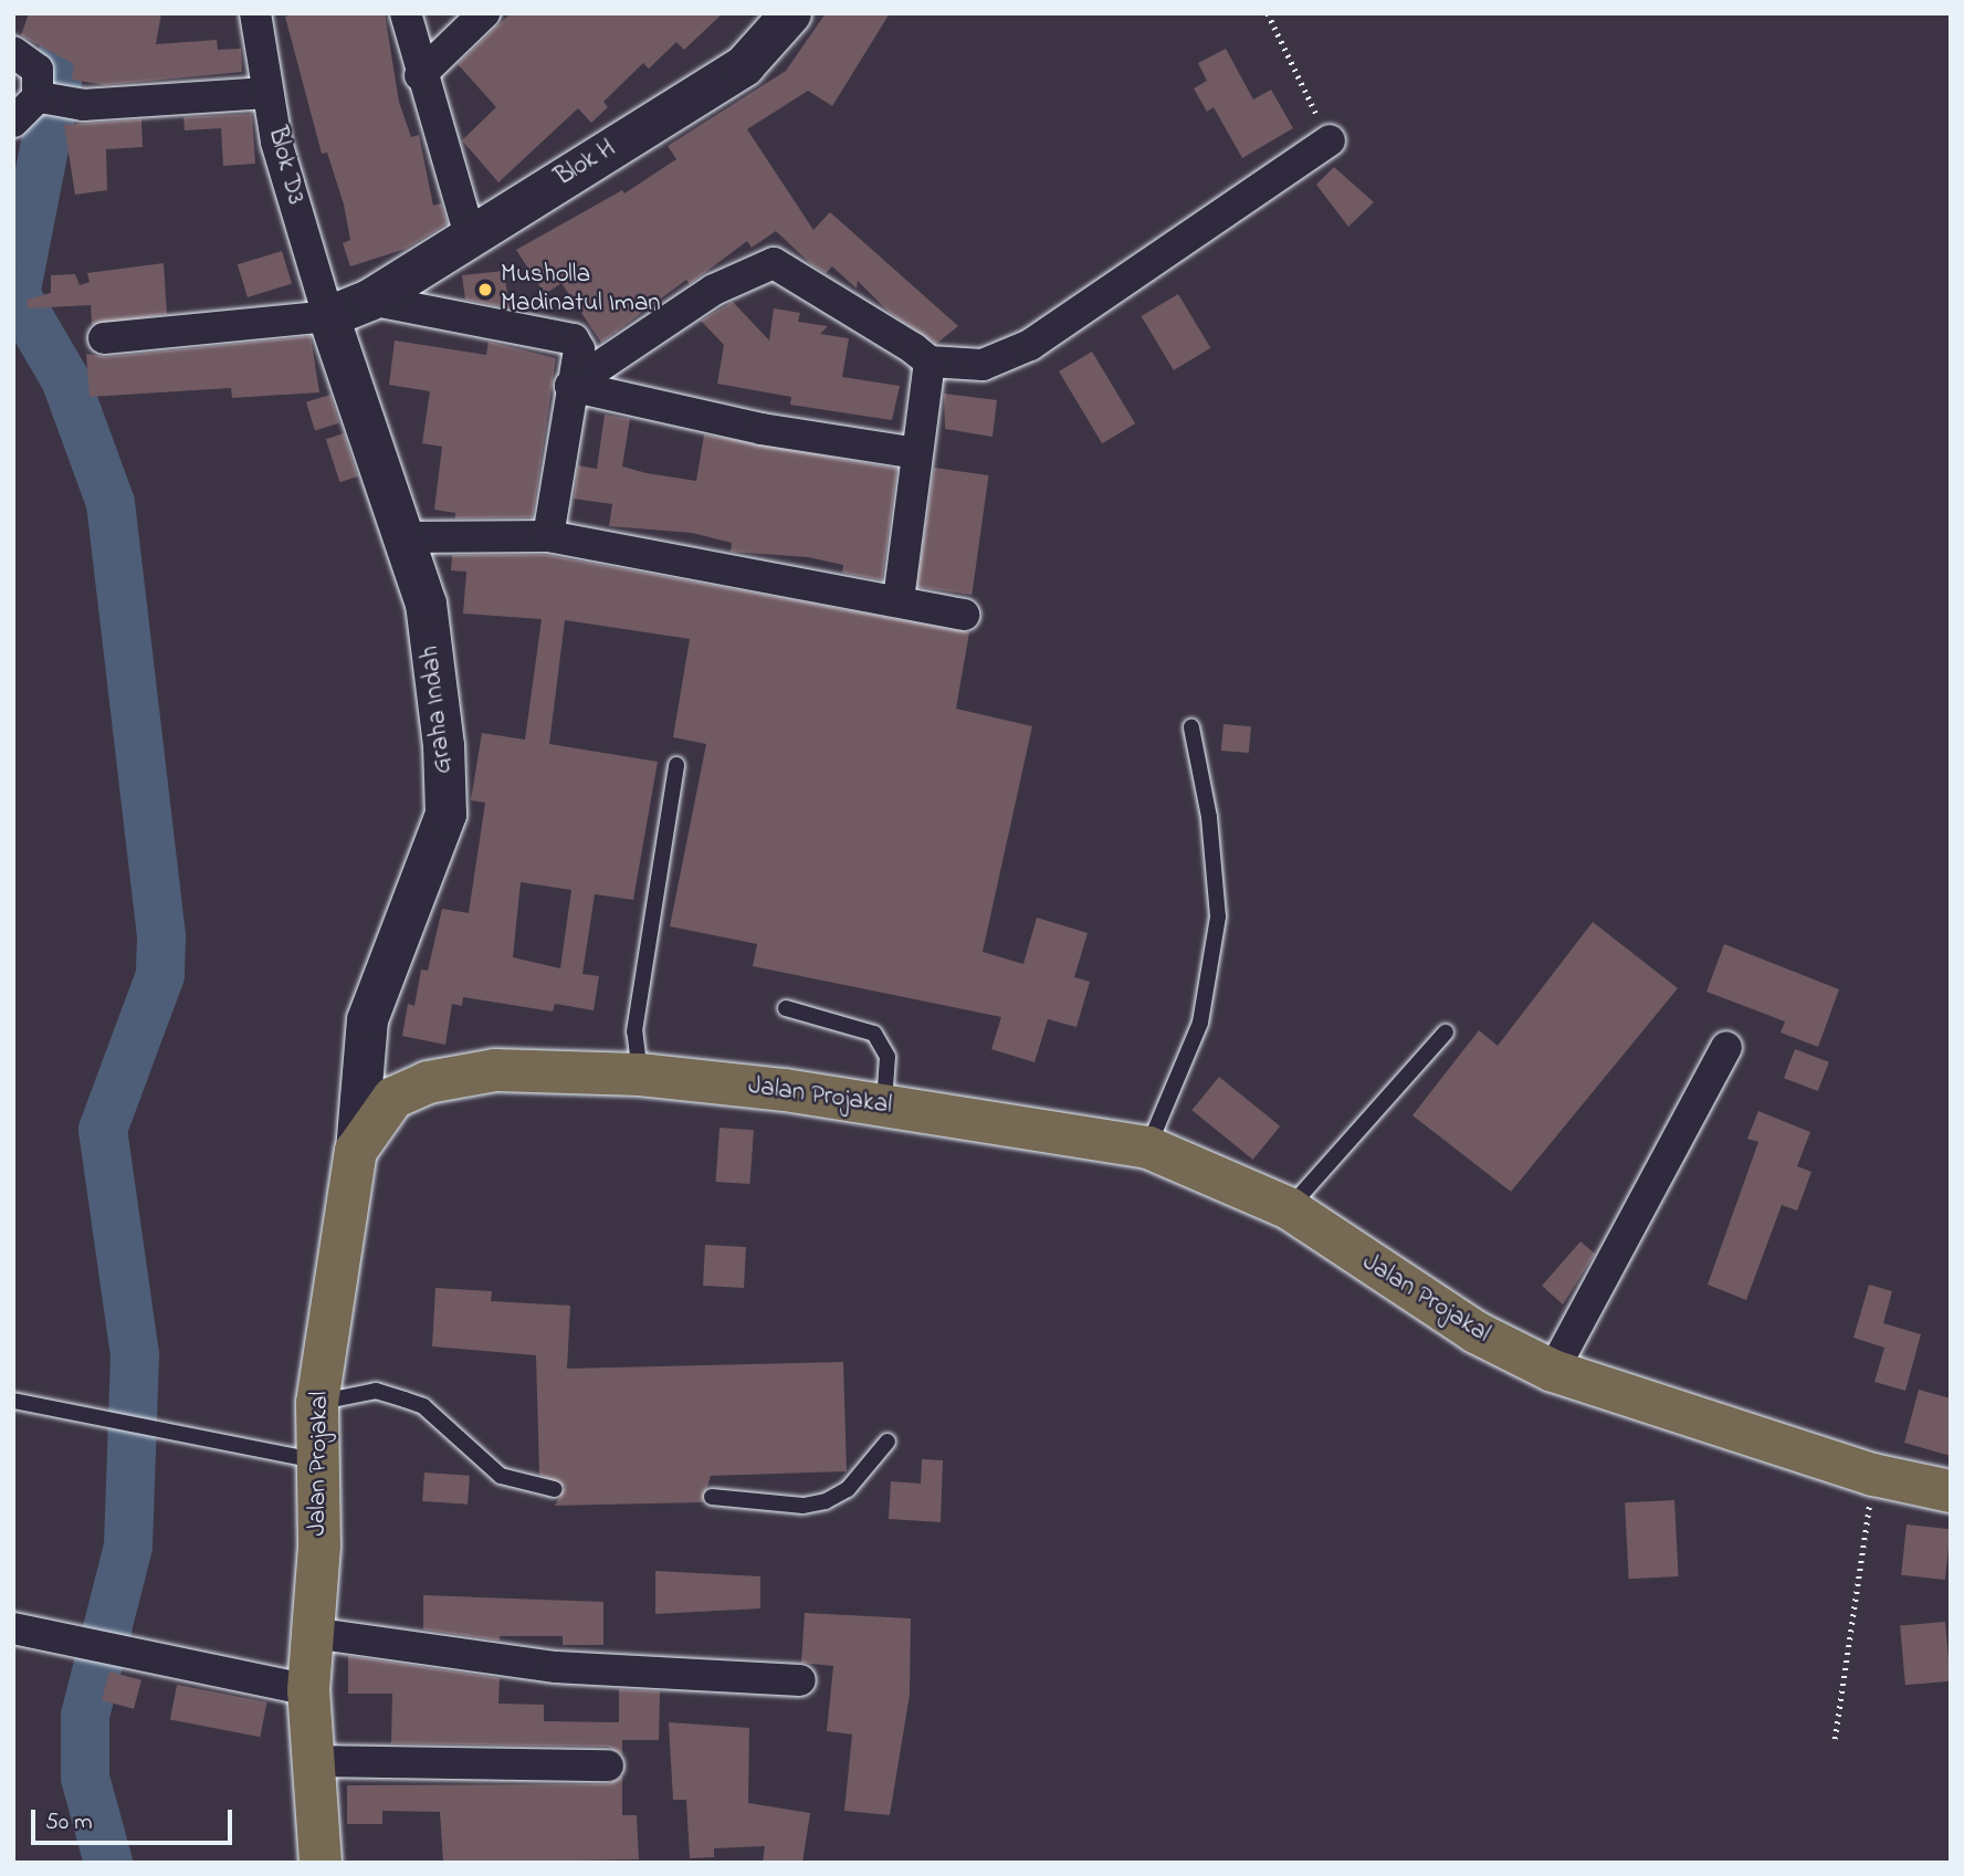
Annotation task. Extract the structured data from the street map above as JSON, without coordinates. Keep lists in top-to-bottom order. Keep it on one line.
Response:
{"streets":{"main road":["Jalan Projakal"],"street":["Blok H","Blok D3","Graha Indah"]},"crossings":[["Blok D3","Graha Indah"],["Graha Indah","Jalan Projakal"]],"places":["Musholla Madinatul Iman"],"scale_bar":"50 m"}
